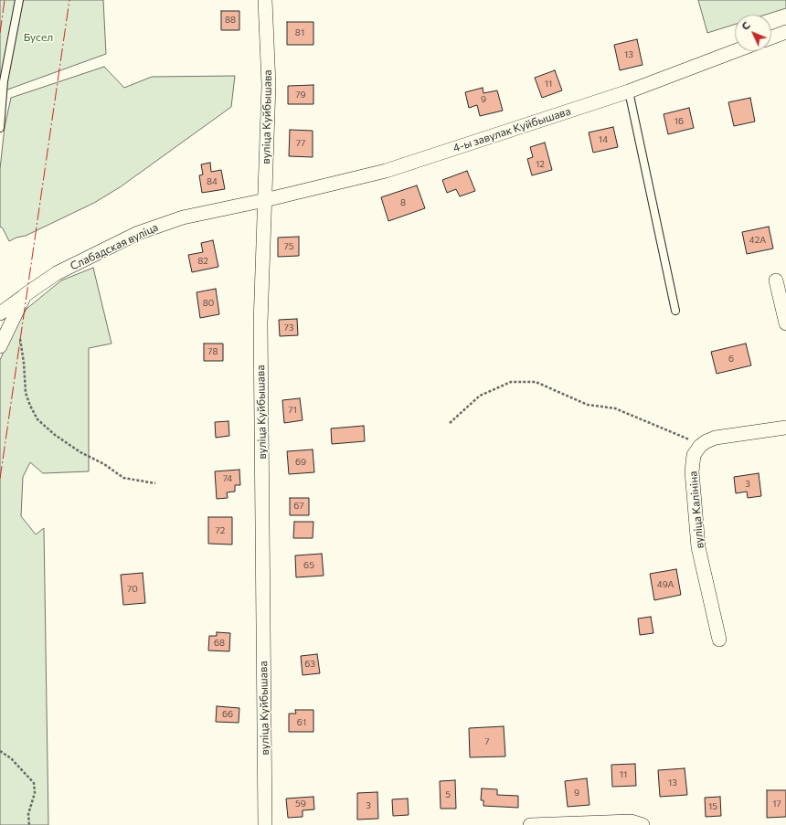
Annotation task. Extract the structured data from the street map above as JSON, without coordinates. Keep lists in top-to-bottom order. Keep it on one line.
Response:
{"streets":{"street":["вуліца Куйбышава","4-ы завулак Куйбышава","Слабадская вуліца","вуліца Калініна"]},"crossings":[["вуліца Куйбышава","4-ы завулак Куйбышава"],["вуліца Куйбышава","Слабадская вуліца"],["4-ы завулак Куйбышава","Слабадская вуліца"]],"parks":["Бусел"],"house_numbers":["88","81","13","11","79","9","16","14","77","12","84","8","42А","75","82","80","73","78","6","71","69","74","3","67","72","65","49А","70","68","63","66","61","7","11","13","9","5","59","17","3","15"],"north":"top left"}
